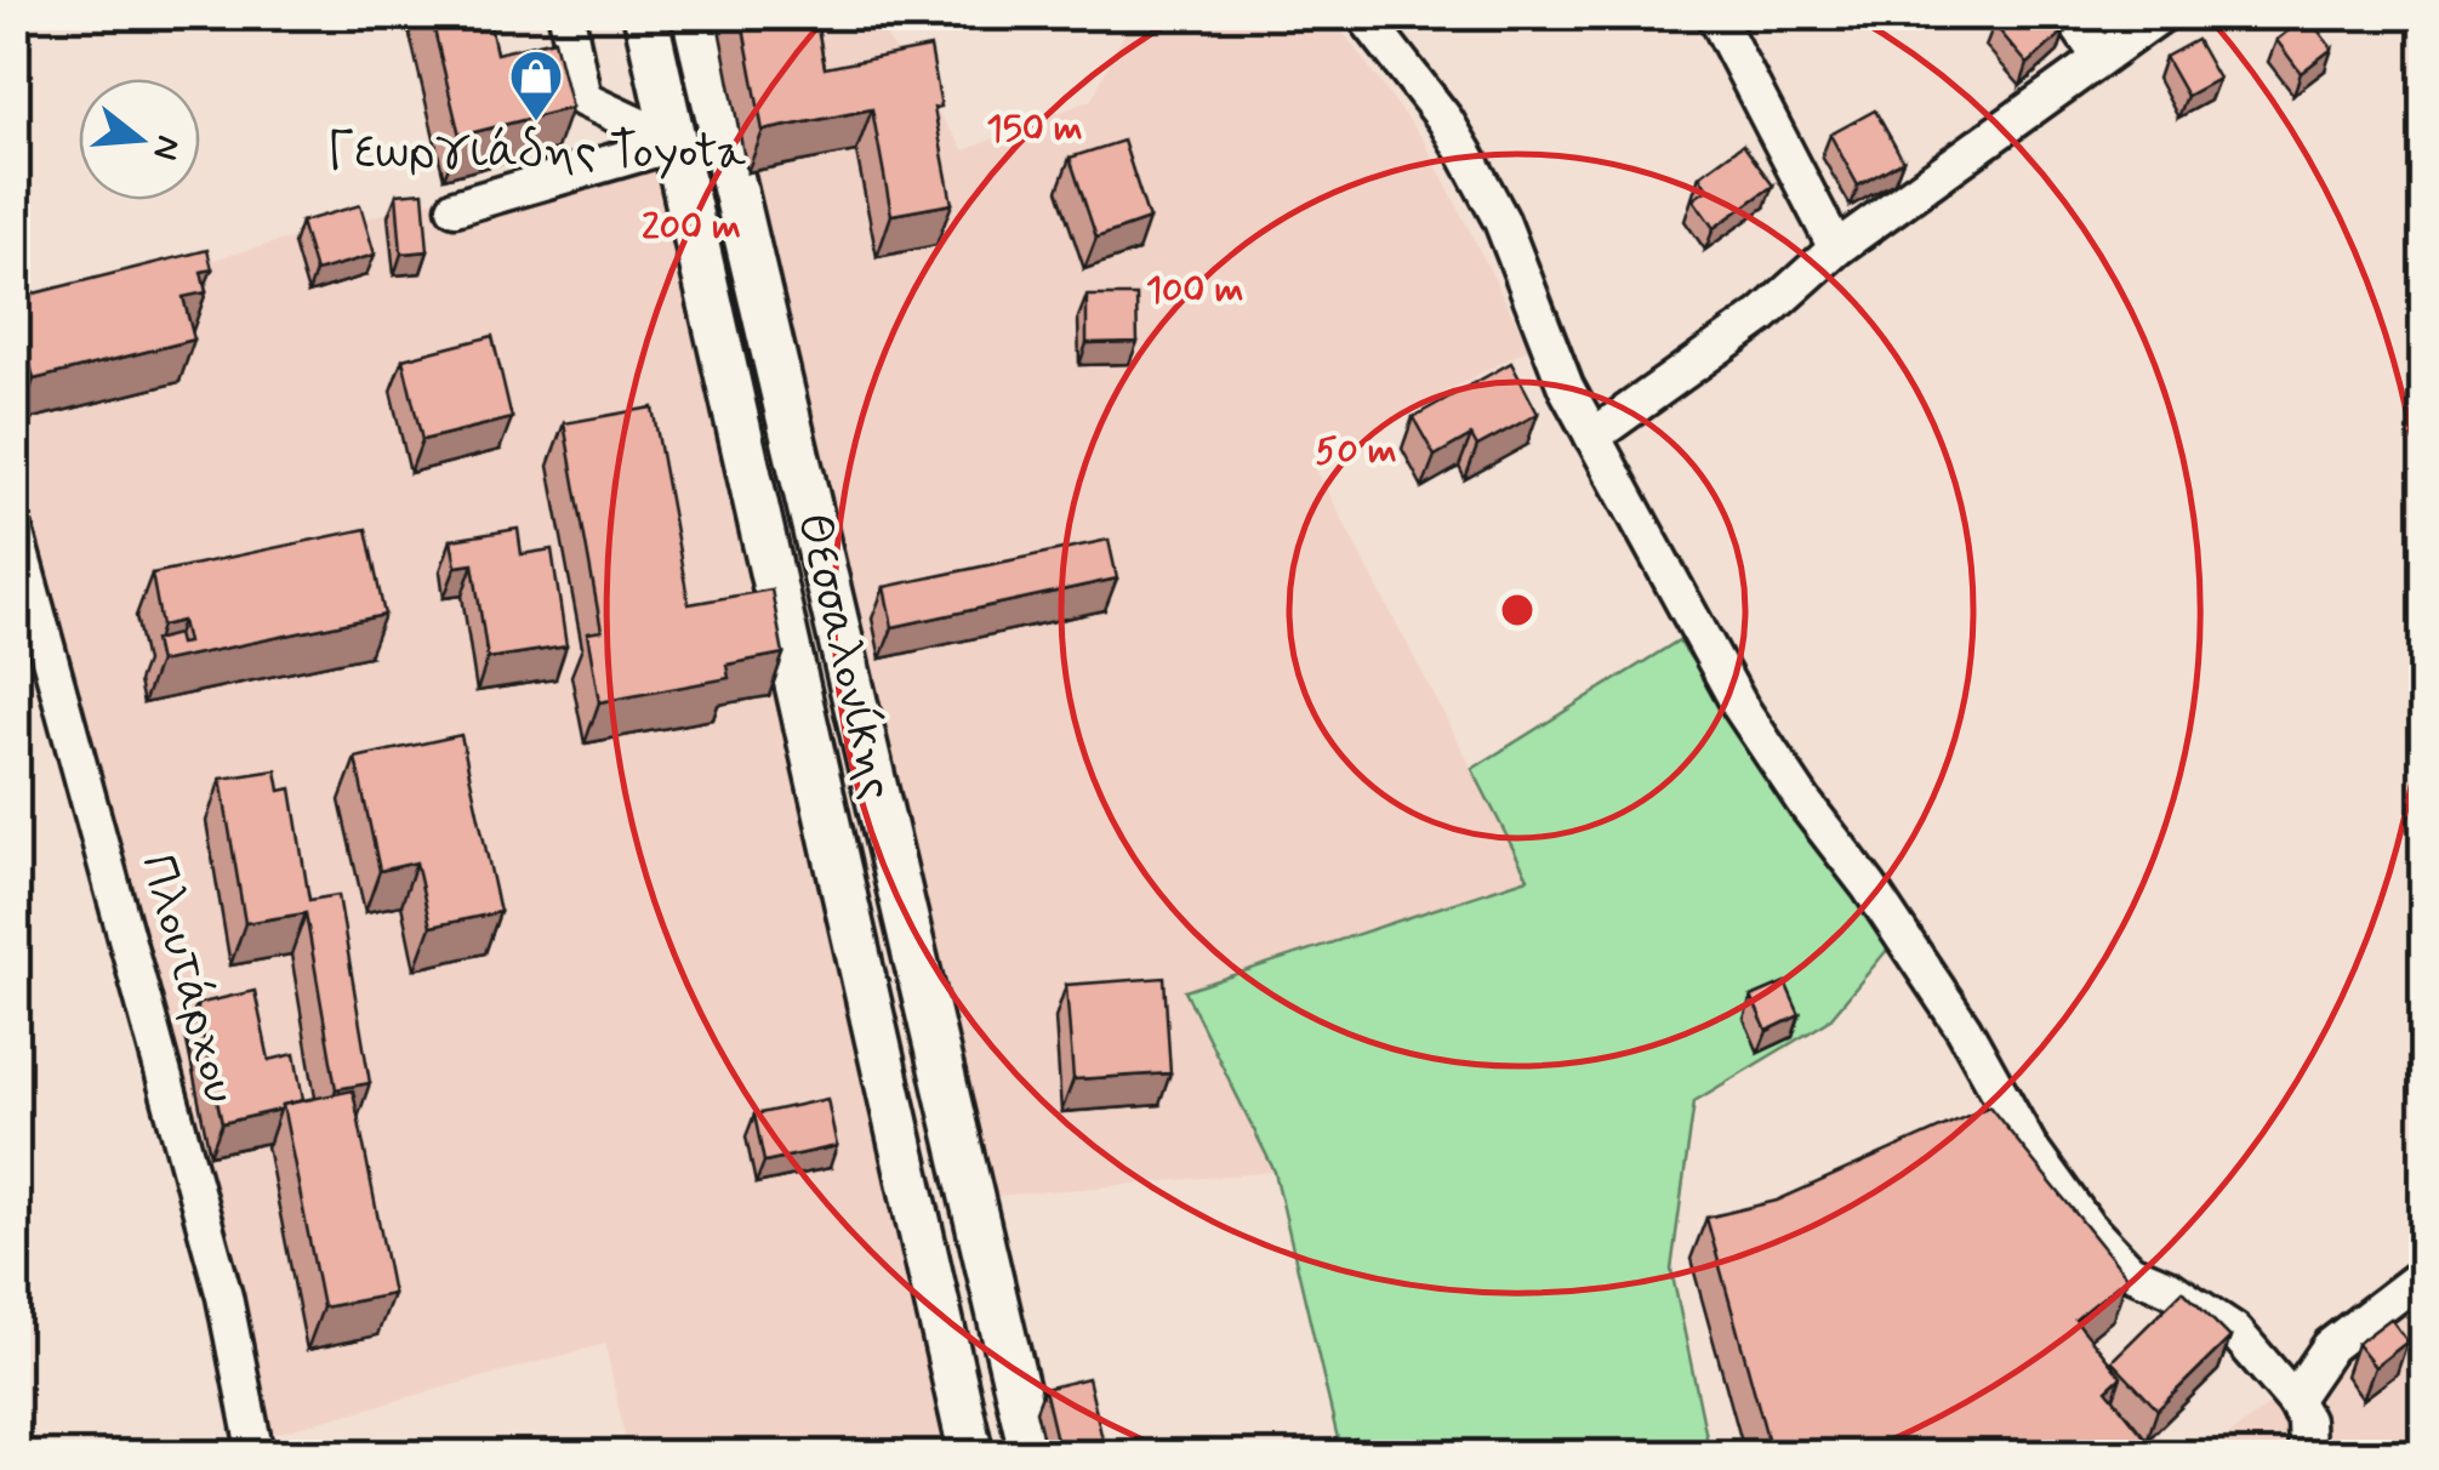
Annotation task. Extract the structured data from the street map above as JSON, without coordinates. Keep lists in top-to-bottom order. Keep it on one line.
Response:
{"streets":{"main road":["Θεσσαλονίκης"],"street":["Πλουτάρχου"]},"places":{"shop":["Γεωργιάδης Toyota"]},"north":"right","rings":["150 m","200 m","100 m","50 m"]}
